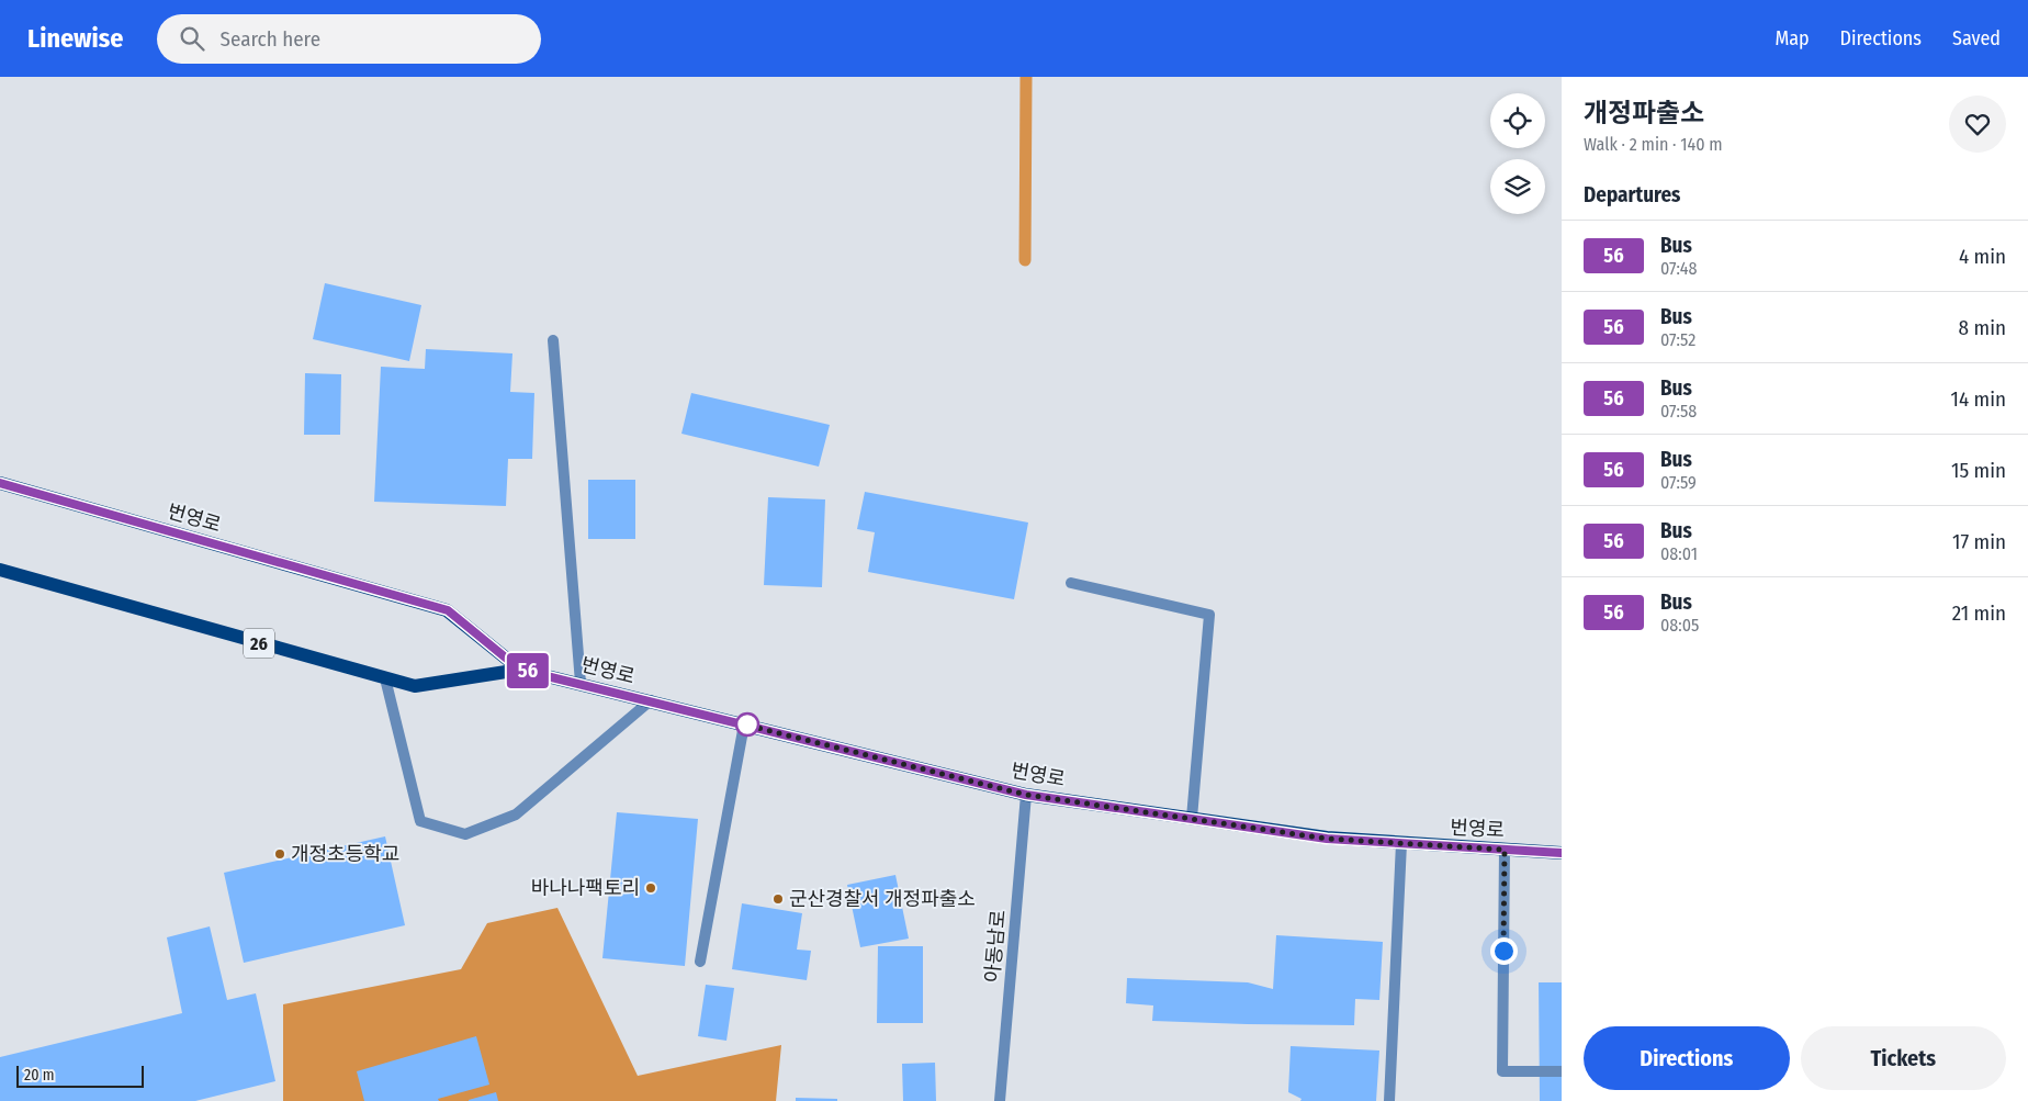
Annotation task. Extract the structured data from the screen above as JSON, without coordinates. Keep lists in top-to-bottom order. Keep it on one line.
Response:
{"streets":{"main road":["번영로","26"],"street":["아동남로"]},"crossings":[["번영로","아동남로"]],"places":["개정초등학교","바나나팩토리","군산경찰서 개정파출소"],"lines":["bus line 56"],"scale_bar":"20 m","page":{"header":"Linewise","search":"Search here","nav":["Map","Directions","Saved"],"on_map":"56","heading":[["개정파출소","Walk · 2 min · 140 m"],"Departures"],"list":[{"mark":"56","name":"Bus","note":"07:48","value":"4 min"},{"mark":"56","name":"Bus","note":"07:52","value":"8 min"},{"mark":"56","name":"Bus","note":"07:58","value":"14 min"},{"mark":"56","name":"Bus","note":"07:59","value":"15 min"},{"mark":"56","name":"Bus","note":"08:01","value":"17 min"},{"mark":"56","name":"Bus","note":"08:05","value":"21 min"}],"buttons":["Directions","Tickets"],"scale":"20 m"}}
